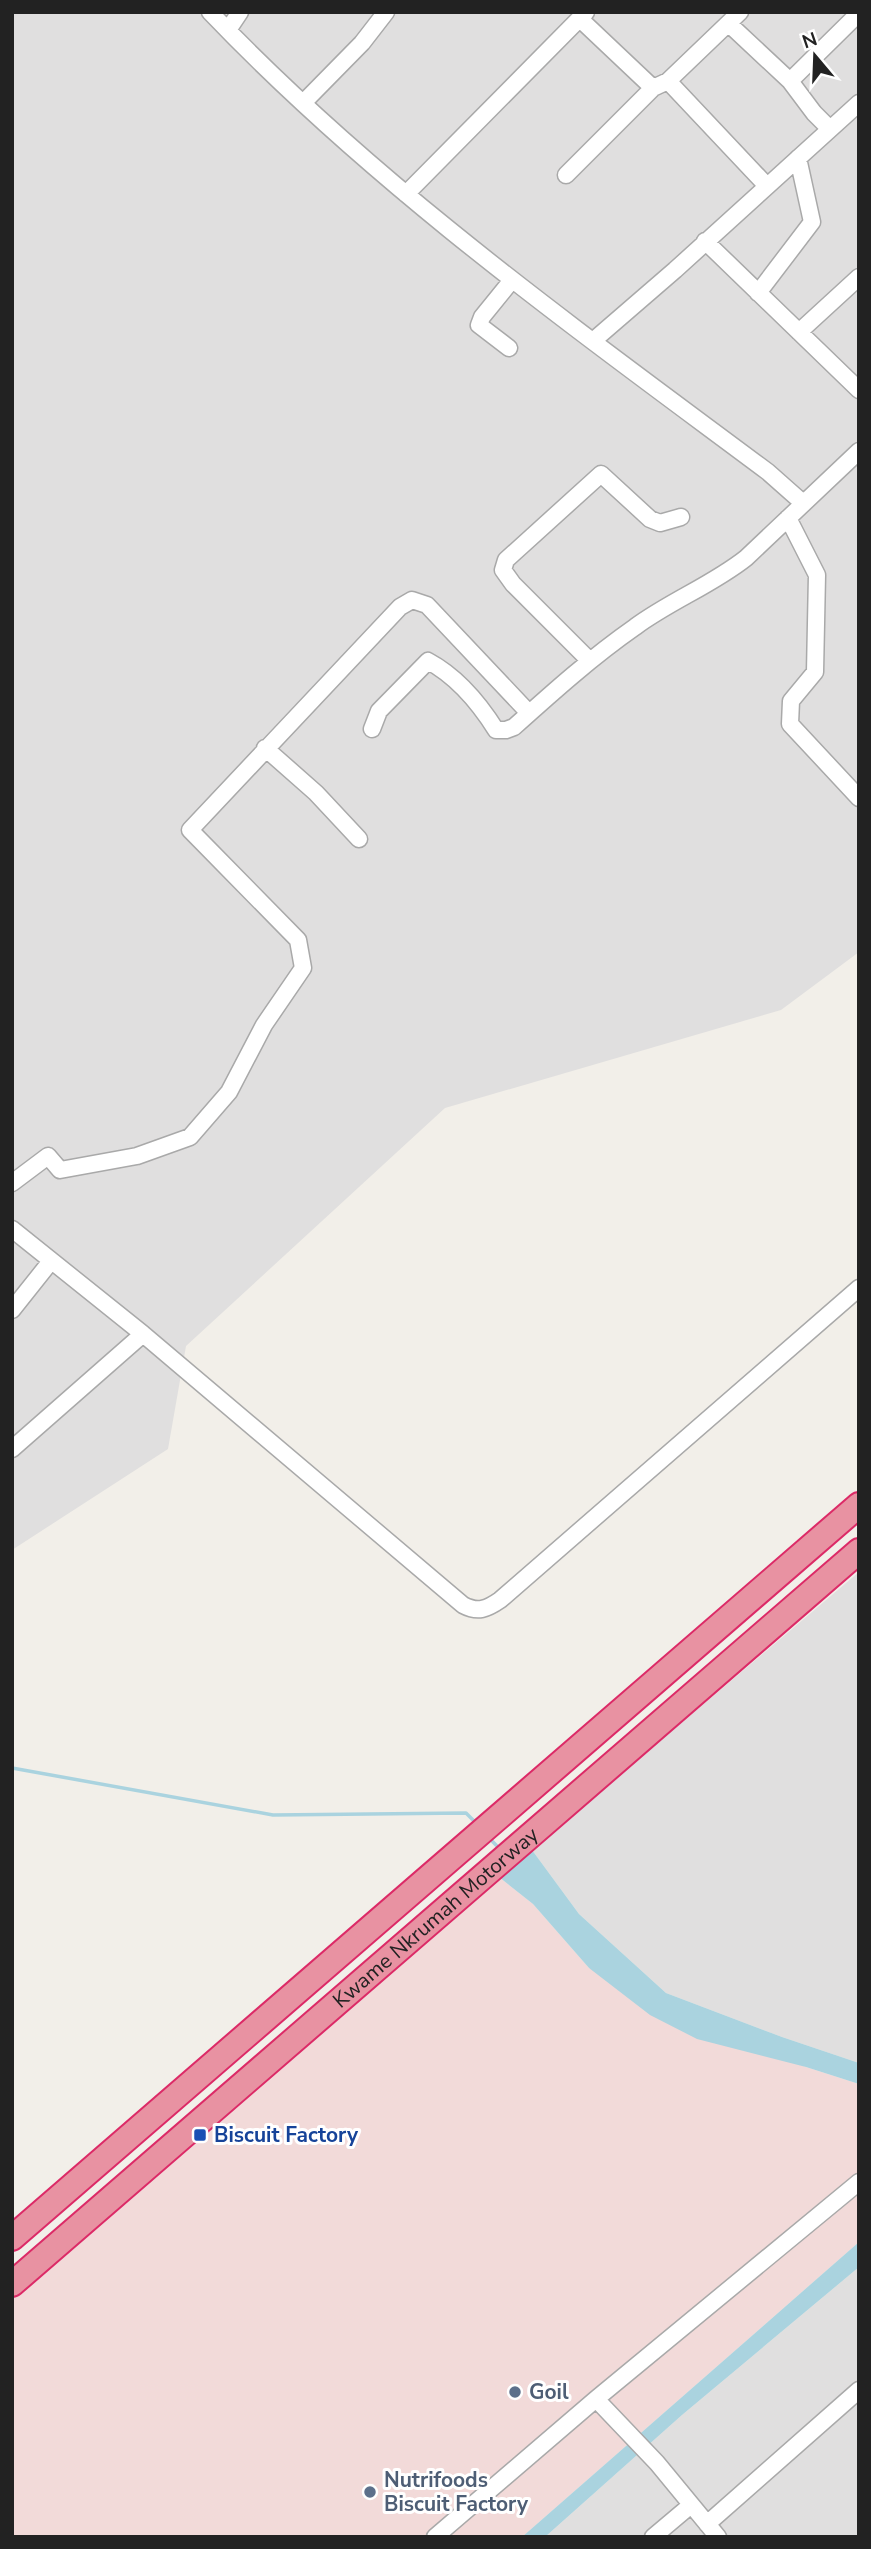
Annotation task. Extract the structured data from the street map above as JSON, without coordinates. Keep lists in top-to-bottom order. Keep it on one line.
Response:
{"streets":{"highway":["Kwame Nkrumah Motorway"]},"places":{"transit":["Biscuit Factory"],"other":["Goil","Nutrifoods Biscuit Factory"]},"north":"top"}
